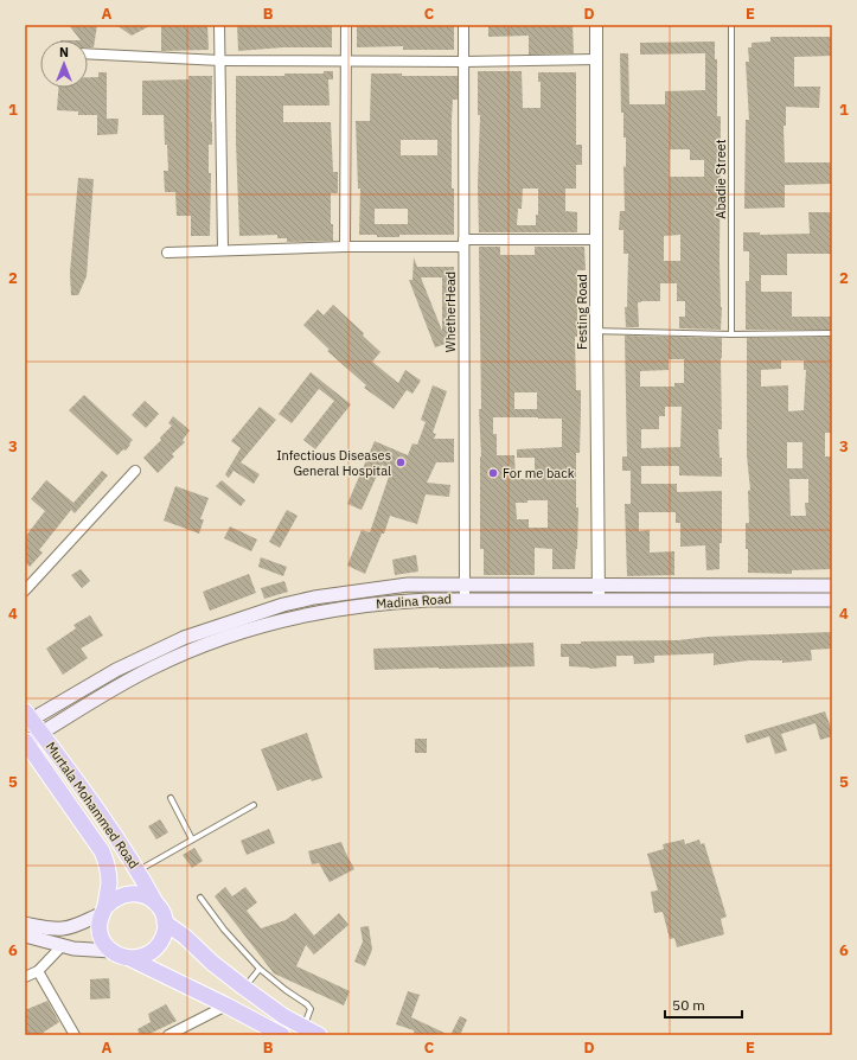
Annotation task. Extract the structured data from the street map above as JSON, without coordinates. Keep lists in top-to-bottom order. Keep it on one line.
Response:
{"streets":{"highway":["Murtala Mohammed Road"],"main road":["Madina Road"],"street":["WhetherHead","Festing Road"],"lane":["Abadie Street"]},"crossings":[["WhetherHead","Madina Road"],["Festing Road","Madina Road"],["Madina Road","Murtala Mohammed Road"]],"places":["Infectious Diseases General Hospital","For me back"],"scale_bar":"50 m","north":"top","grid":{"columns":["A","B","C","D","E"],"rows":["1","2","3","4","5","6"]}}
